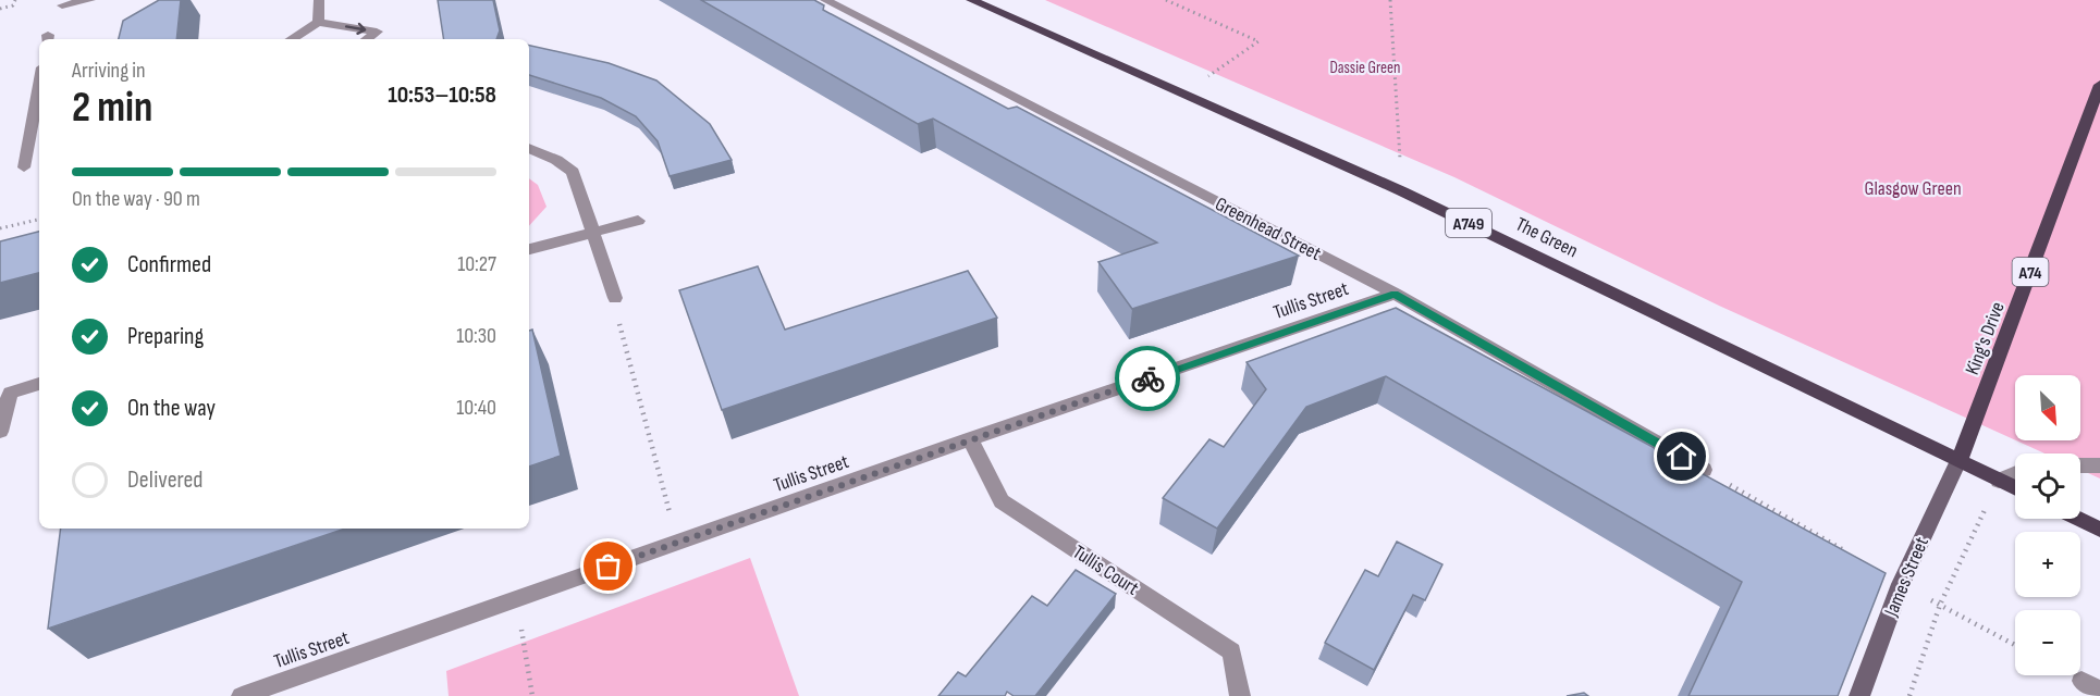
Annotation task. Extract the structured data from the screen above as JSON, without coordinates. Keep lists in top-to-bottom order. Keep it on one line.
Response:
{"streets":{"main road":["A749","The Green","A74","King's Drive"],"street":["Greenhead Street","Tullis Street","Tullis Court","James Street"]},"crossings":[["Greenhead Street","Tullis Street"],["The Green","King's Drive"],["The Green","James Street"],["Tullis Street","Tullis Court"],["King's Drive","James Street"]],"parks":["Dassie Green","Glasgow Green"],"north":"bottom right","page":{"heading":["2 min","Arriving in","10:53–10:58"],"bar":"On the way · 90 m","list":[["Confirmed","10:27"],["Preparing","10:30"],["On the way","10:40"],"Delivered"],"map_buttons":["+","−"]}}
